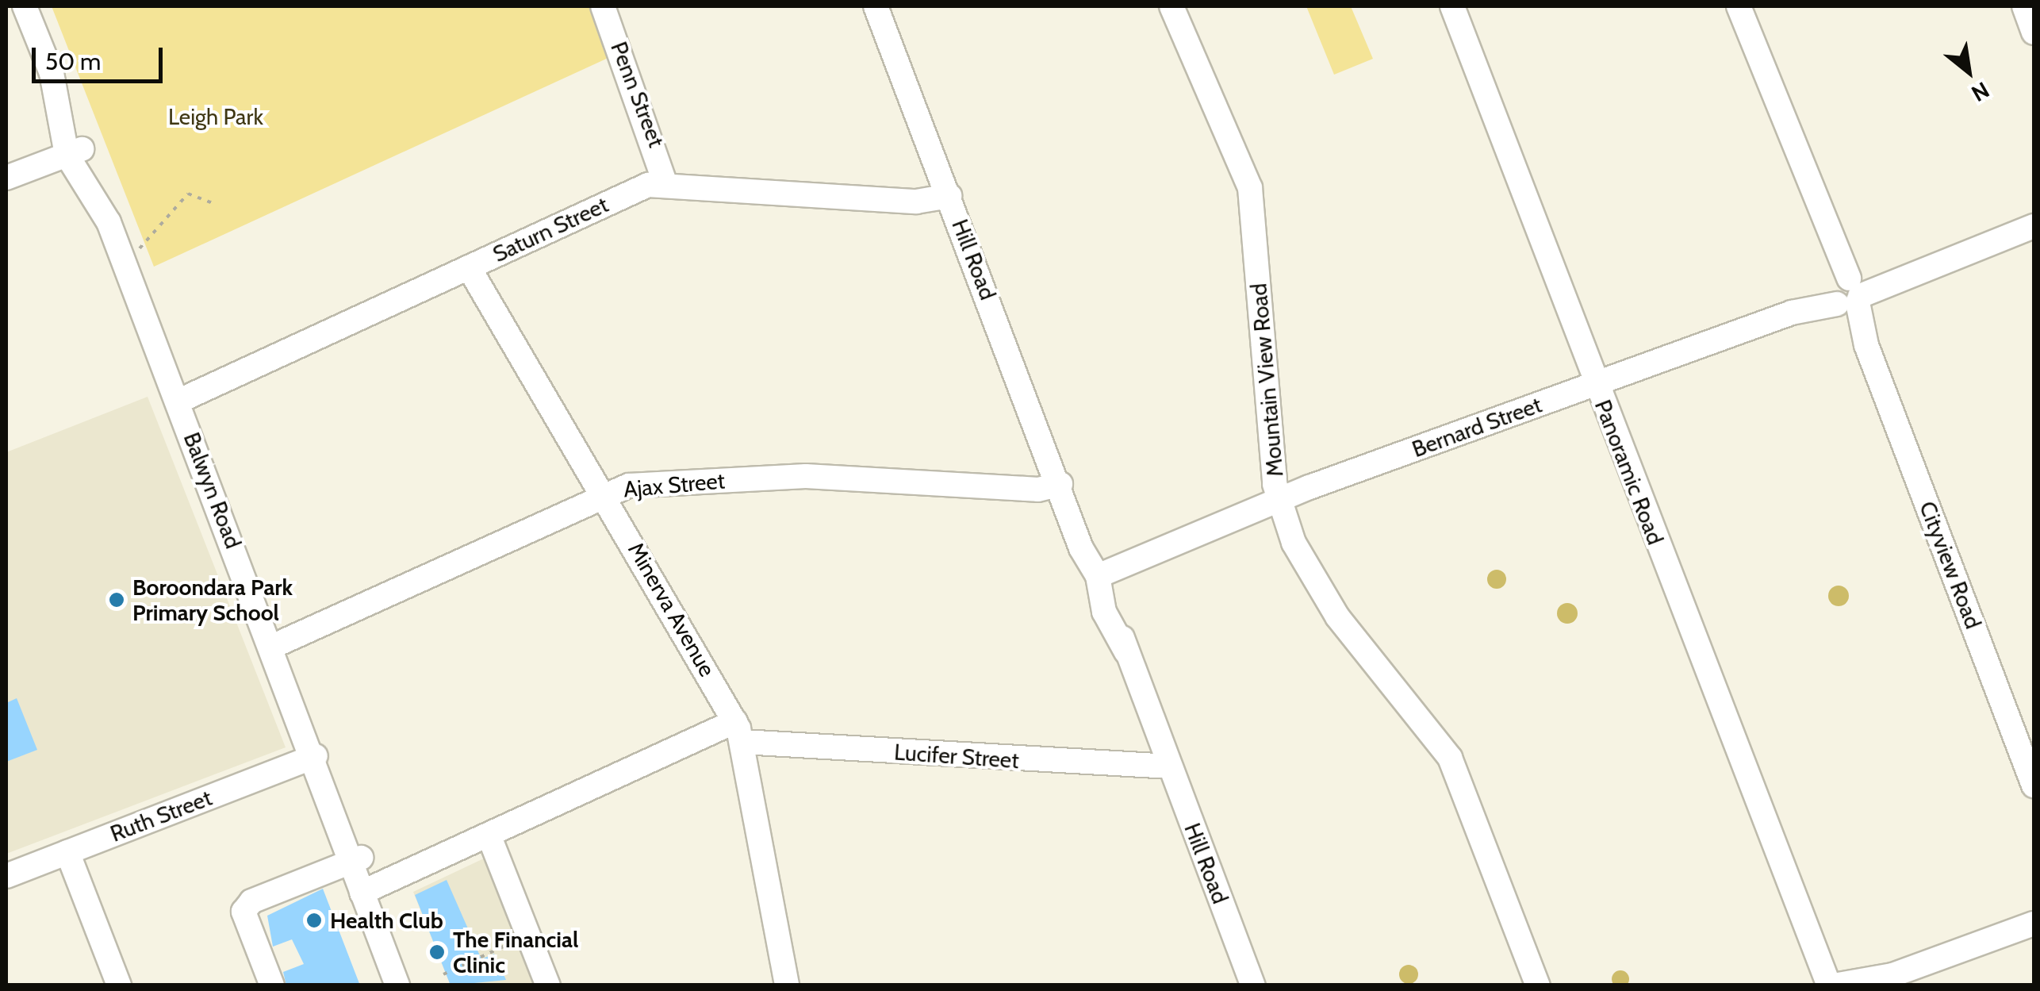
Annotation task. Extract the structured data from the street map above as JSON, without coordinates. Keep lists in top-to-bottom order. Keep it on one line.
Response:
{"streets":{"street":["Penn Street","Saturn Street","Hill Road","Mountain View Road","Bernard Street","Panoramic Road","Ajax Street","Balwyn Road","Cityview Road","Minerva Avenue","Lucifer Street","Ruth Street"]},"crossings":[["Penn Street","Saturn Street"],["Saturn Street","Hill Road"],["Saturn Street","Balwyn Road"],["Saturn Street","Minerva Avenue"],["Hill Road","Bernard Street"],["Hill Road","Ajax Street"],["Hill Road","Lucifer Street"],["Mountain View Road","Bernard Street"],["Bernard Street","Panoramic Road"],["Bernard Street","Cityview Road"],["Ajax Street","Balwyn Road"],["Ajax Street","Minerva Avenue"],["Balwyn Road","Lucifer Street"],["Balwyn Road","Ruth Street"],["Minerva Avenue","Lucifer Street"]],"parks":["Leigh Park"],"places":["Boroondara Park Primary School","Health Club","The Financial Clinic"],"scale_bar":"50 m","north":"bottom right"}
